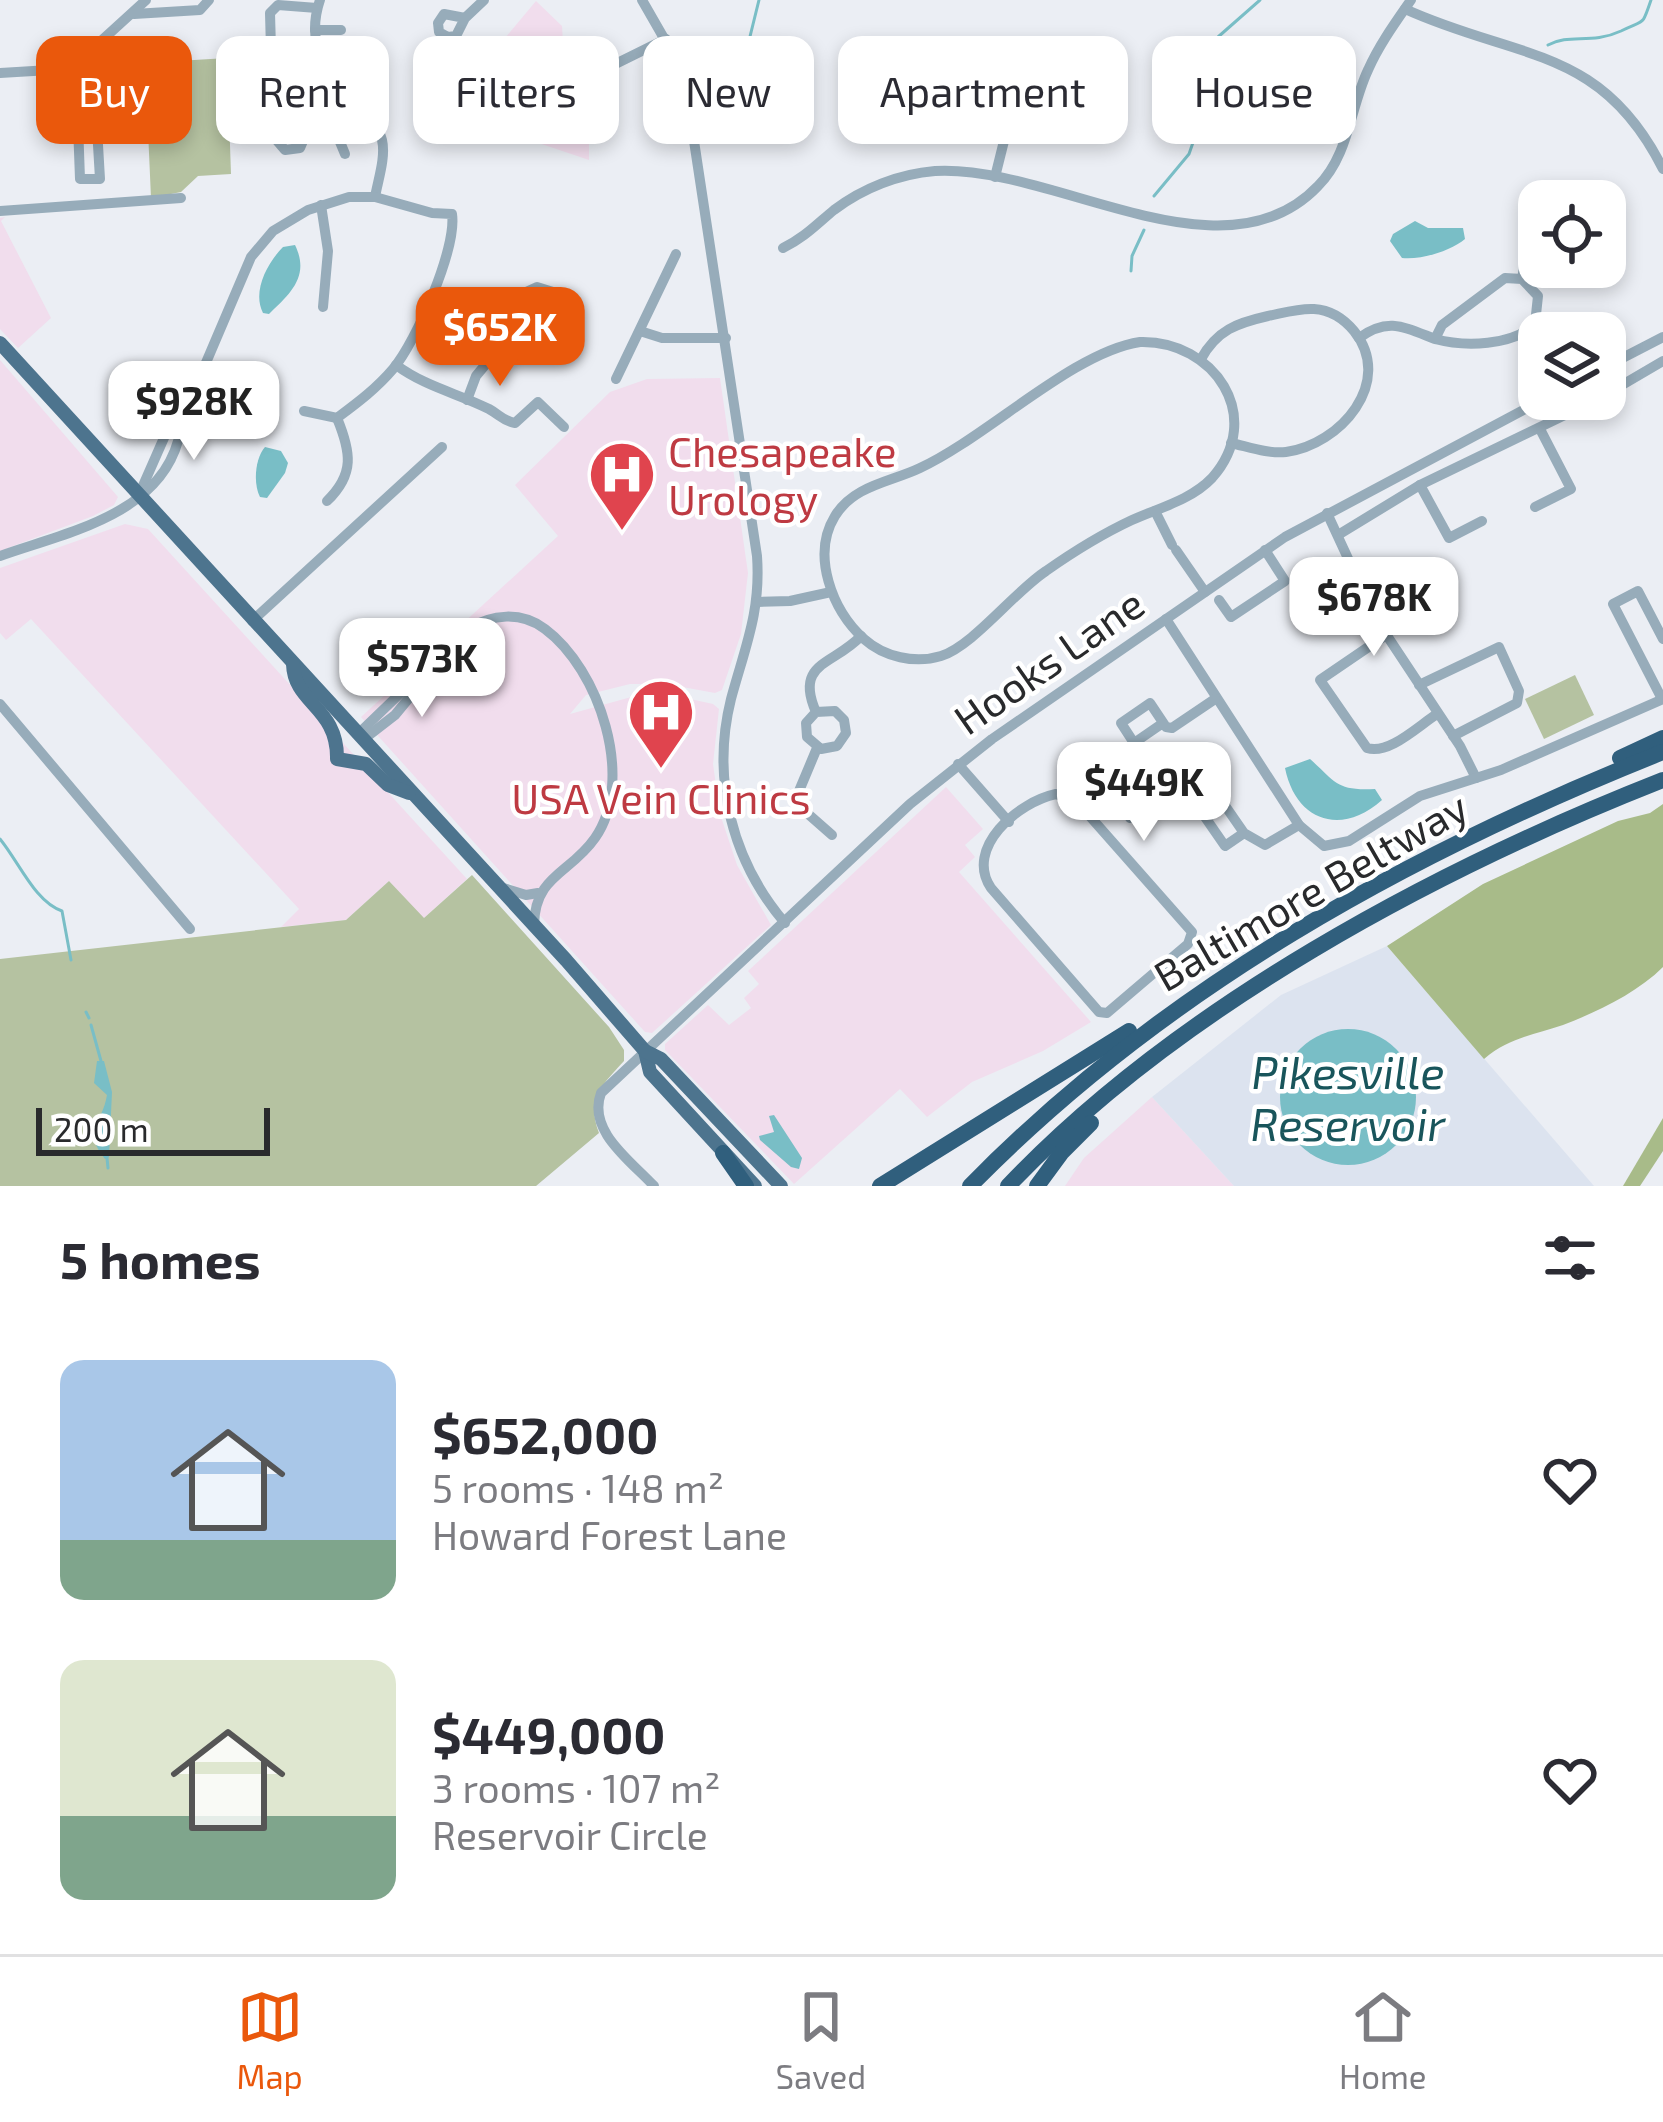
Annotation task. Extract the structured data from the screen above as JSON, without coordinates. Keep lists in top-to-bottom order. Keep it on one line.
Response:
{"streets":{"highway":["Baltimore Beltway"],"street":["Hooks Lane"]},"water":["Pikesville Reservoir"],"places":{"hospital":["Chesapeake Urology","USA Vein Clinics"]},"scale_bar":"200 m","page":{"chip":["Buy","Rent","Filters","New","Apartment","House"],"price":["$652K","$928K","$678K","$573K","$449K"],"scale":"200 m","heading":"5 homes","list":[{"name":"$652,000","note":"5 rooms · 148 m² · Howard Forest Lane"},{"name":"$449,000","note":"3 rooms · 107 m² · Reservoir Circle"}],"tabs":["Map","Saved","Home"]}}
